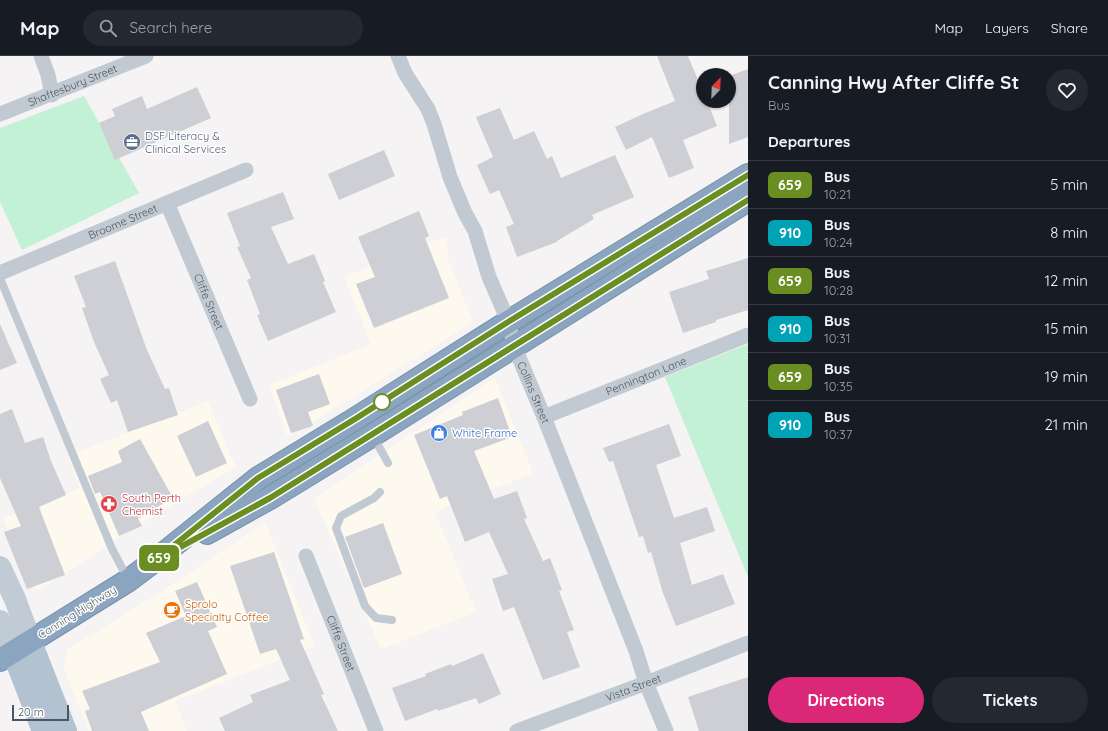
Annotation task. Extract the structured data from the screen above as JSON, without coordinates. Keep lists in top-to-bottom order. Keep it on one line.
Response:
{"streets":{"highway":["Canning Highway"],"street":["Shaftesbury Street","Broome Street","Cliffe Street","Pennington Lane","Collins Street","Vista Street"]},"crossings":[["Broome Street","Cliffe Street"],["Pennington Lane","Collins Street"],["Collins Street","Canning Highway"],["Collins Street","Vista Street"]],"places":{"office":["DSF Literacy & Clinical Services"],"shop":["White Frame"],"pharmacy":["South Perth Chemist"],"cafe":["Sprolo Specialty Coffee"]},"lines":["bus line 659"],"scale_bar":"20 m","north":"top right","page":{"header":"Map","search":"Search here","nav":["Map","Layers","Share"],"on_map":"659","heading":[["Canning Hwy After Cliffe St","Bus"],"Departures"],"list":[{"mark":"659","name":"Bus","note":"10:21","value":"5 min"},{"mark":"910","name":"Bus","note":"10:24","value":"8 min"},{"mark":"659","name":"Bus","note":"10:28","value":"12 min"},{"mark":"910","name":"Bus","note":"10:31","value":"15 min"},{"mark":"659","name":"Bus","note":"10:35","value":"19 min"},{"mark":"910","name":"Bus","note":"10:37","value":"21 min"}],"buttons":["Directions","Tickets"],"scale":"20 m"}}
